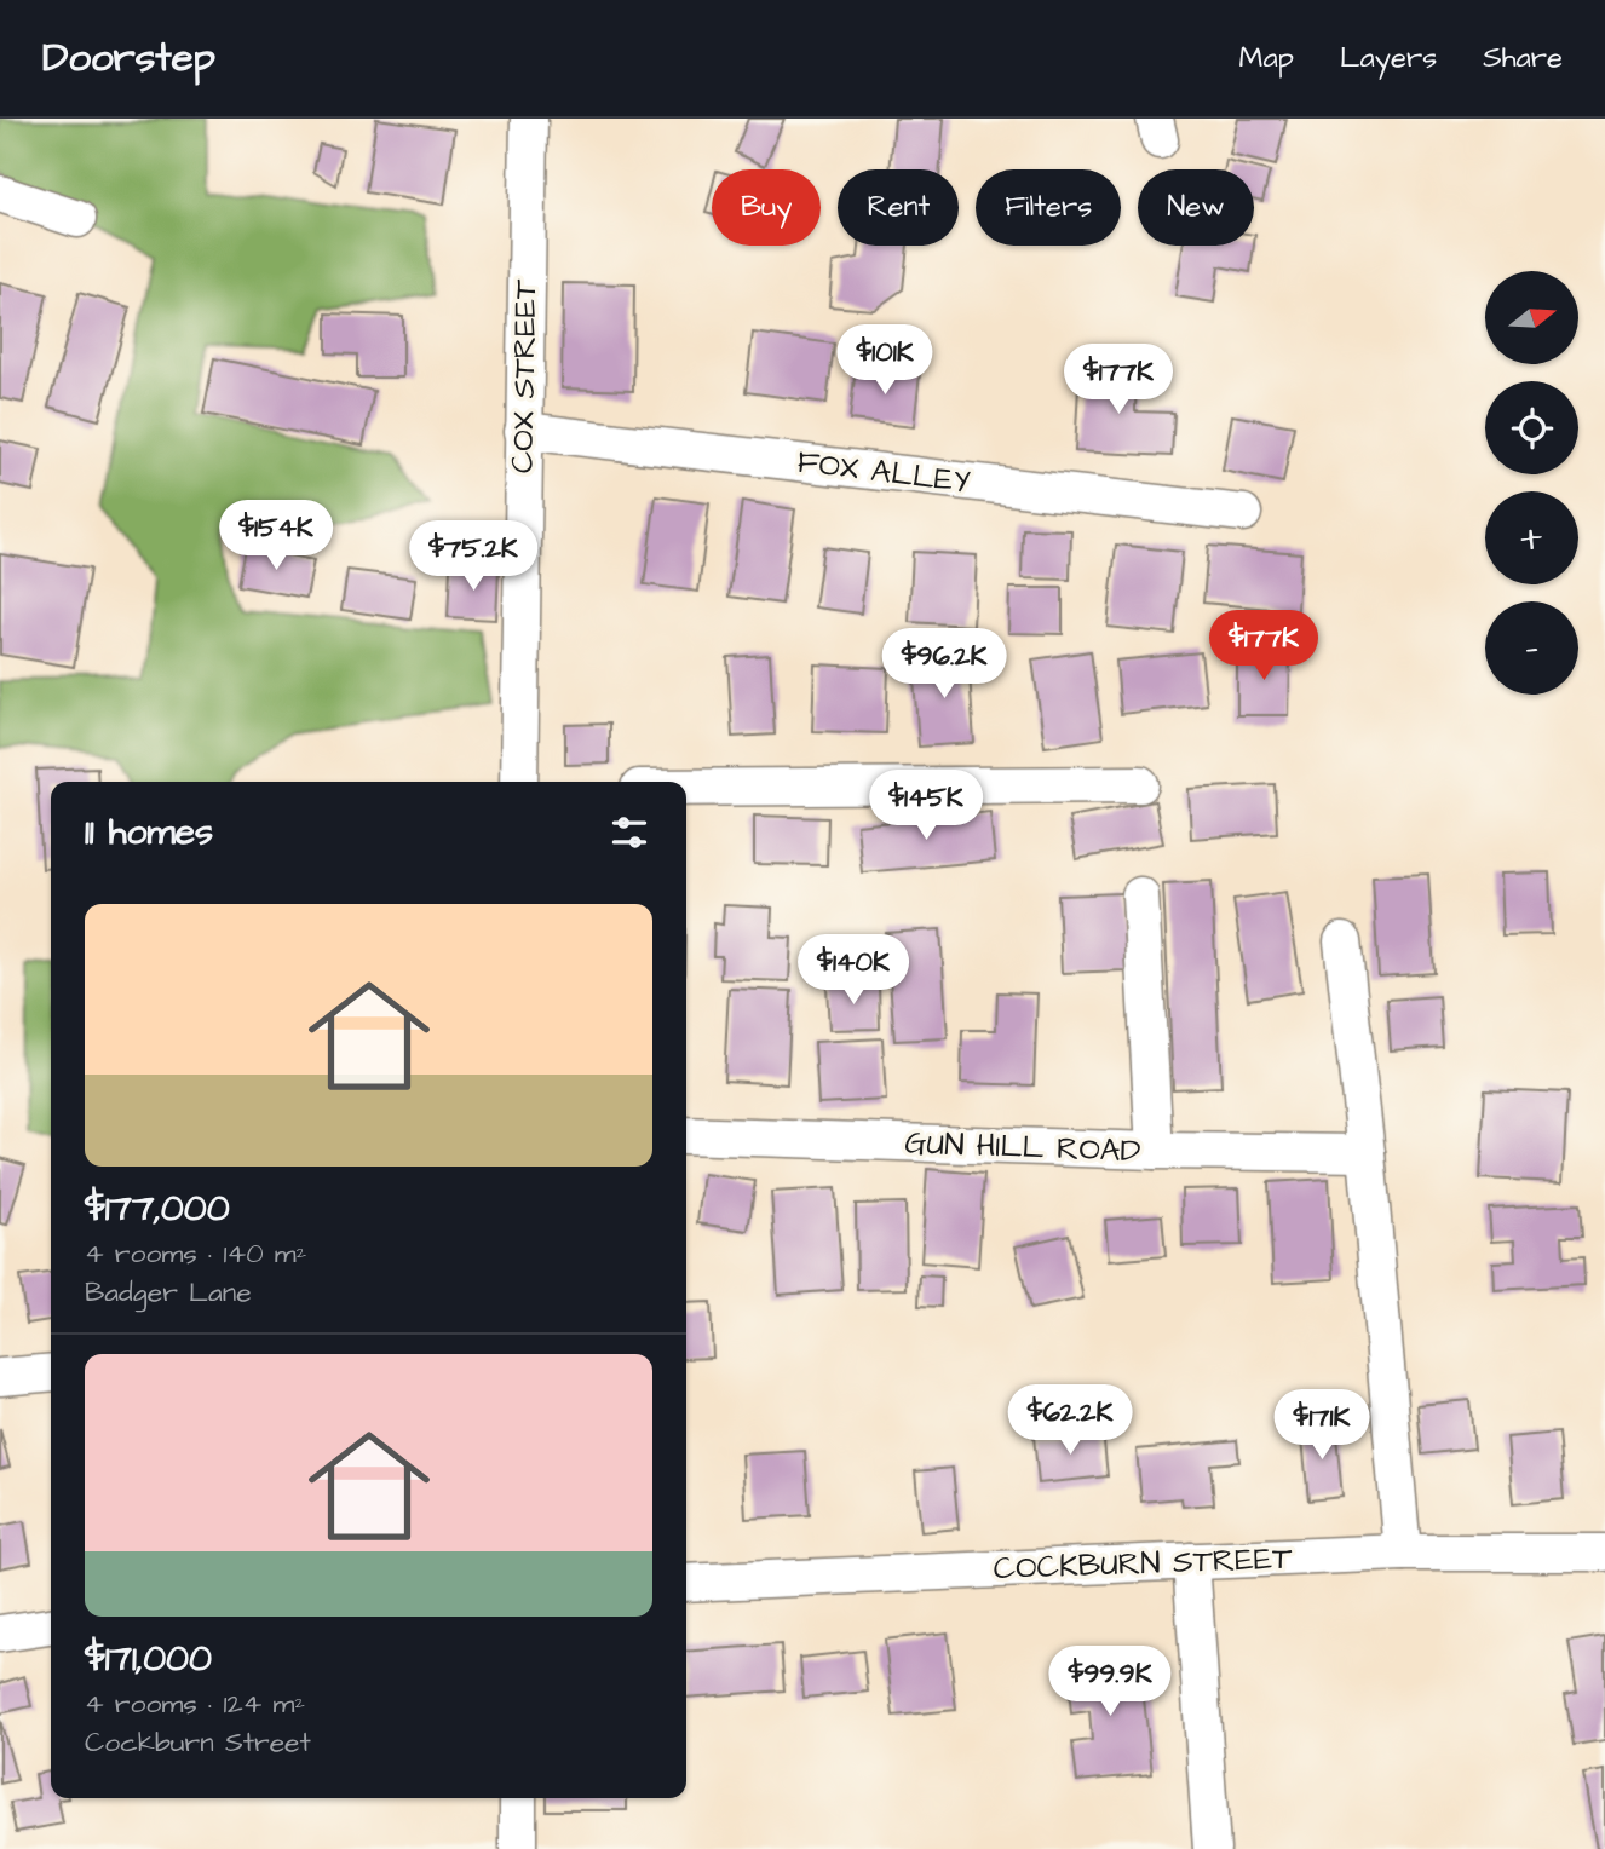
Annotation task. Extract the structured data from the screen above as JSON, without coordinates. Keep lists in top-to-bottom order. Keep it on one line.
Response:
{"streets":{"street":["COX STREET","FOX ALLEY","GUN HILL ROAD","COCKBURN STREET"]},"crossings":[["COX STREET","FOX ALLEY"]],"north":"right","page":{"header":"Doorstep","nav":["Map","Layers","Share"],"chip":["Buy","Rent","Filters","New"],"map_buttons":["+","−"],"price":["$101K","$177K","$154K","$75.2K","$177K","$96.2K","$145K","$140K","$62.2K","$171K","$99.9K"],"heading":"11 homes","list":[{"name":"$177,000","note":"4 rooms · 140 m² · Badger Lane"},{"name":"$171,000","note":"4 rooms · 124 m² · Cockburn Street"}]}}
